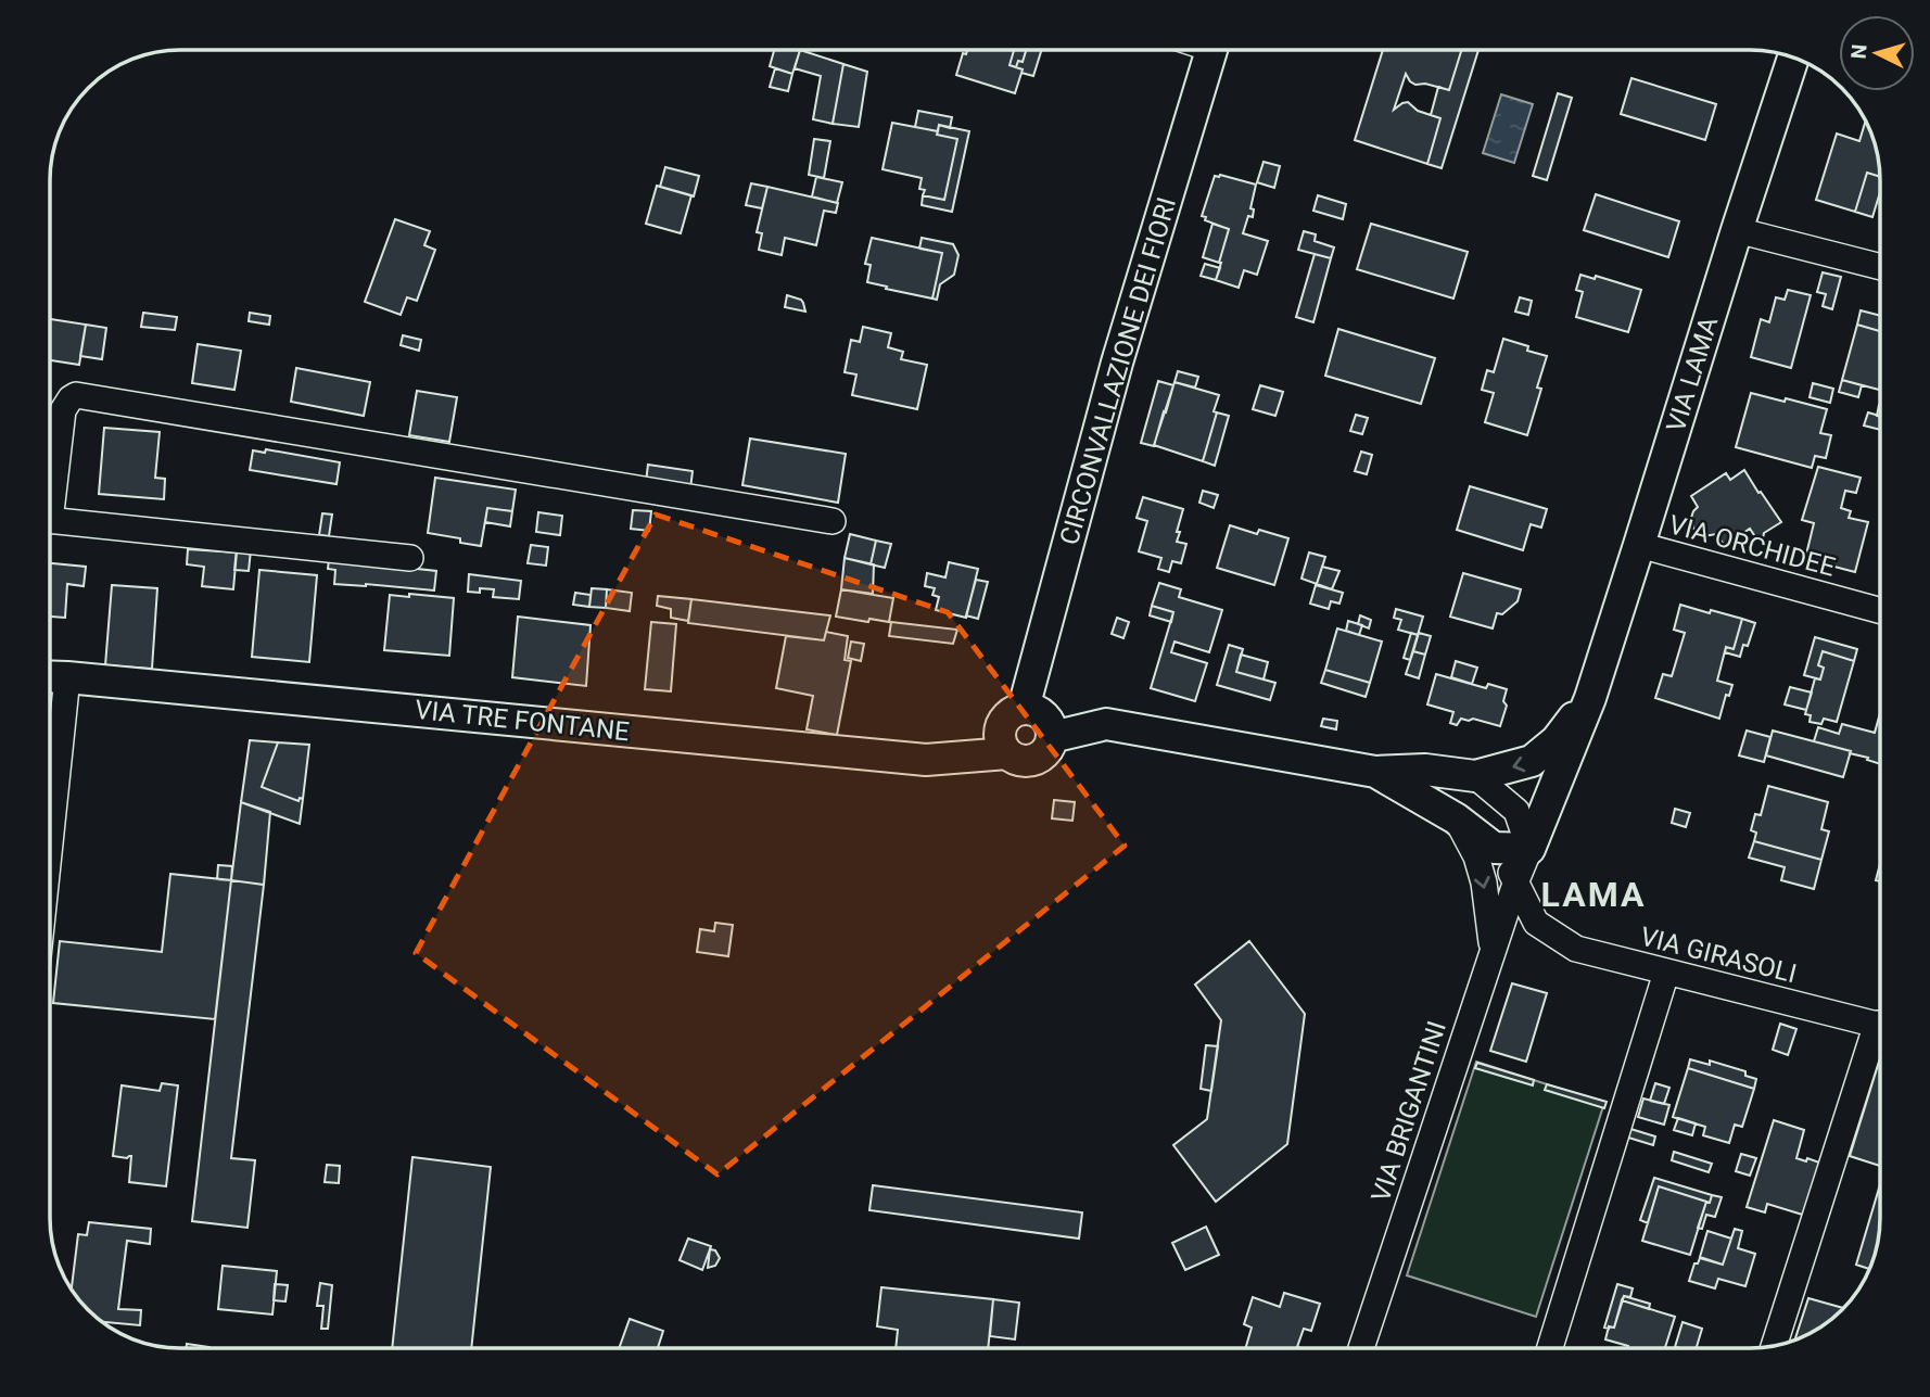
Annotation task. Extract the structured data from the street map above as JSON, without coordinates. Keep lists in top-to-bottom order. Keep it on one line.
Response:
{"streets":{"street":["CIRCONVALLAZIONE DEI FIORI","VIA LAMA","VIA ORCHIDEE","VIA TRE FONTANE","VIA GIRASOLI","VIA BRIGANTINI"]},"crossings":[["CIRCONVALLAZIONE DEI FIORI","VIA TRE FONTANE"],["VIA LAMA","VIA ORCHIDEE"],["VIA LAMA","VIA BRIGANTINI"],["VIA GIRASOLI","VIA BRIGANTINI"]],"districts":["LAMA"],"north":"left"}
